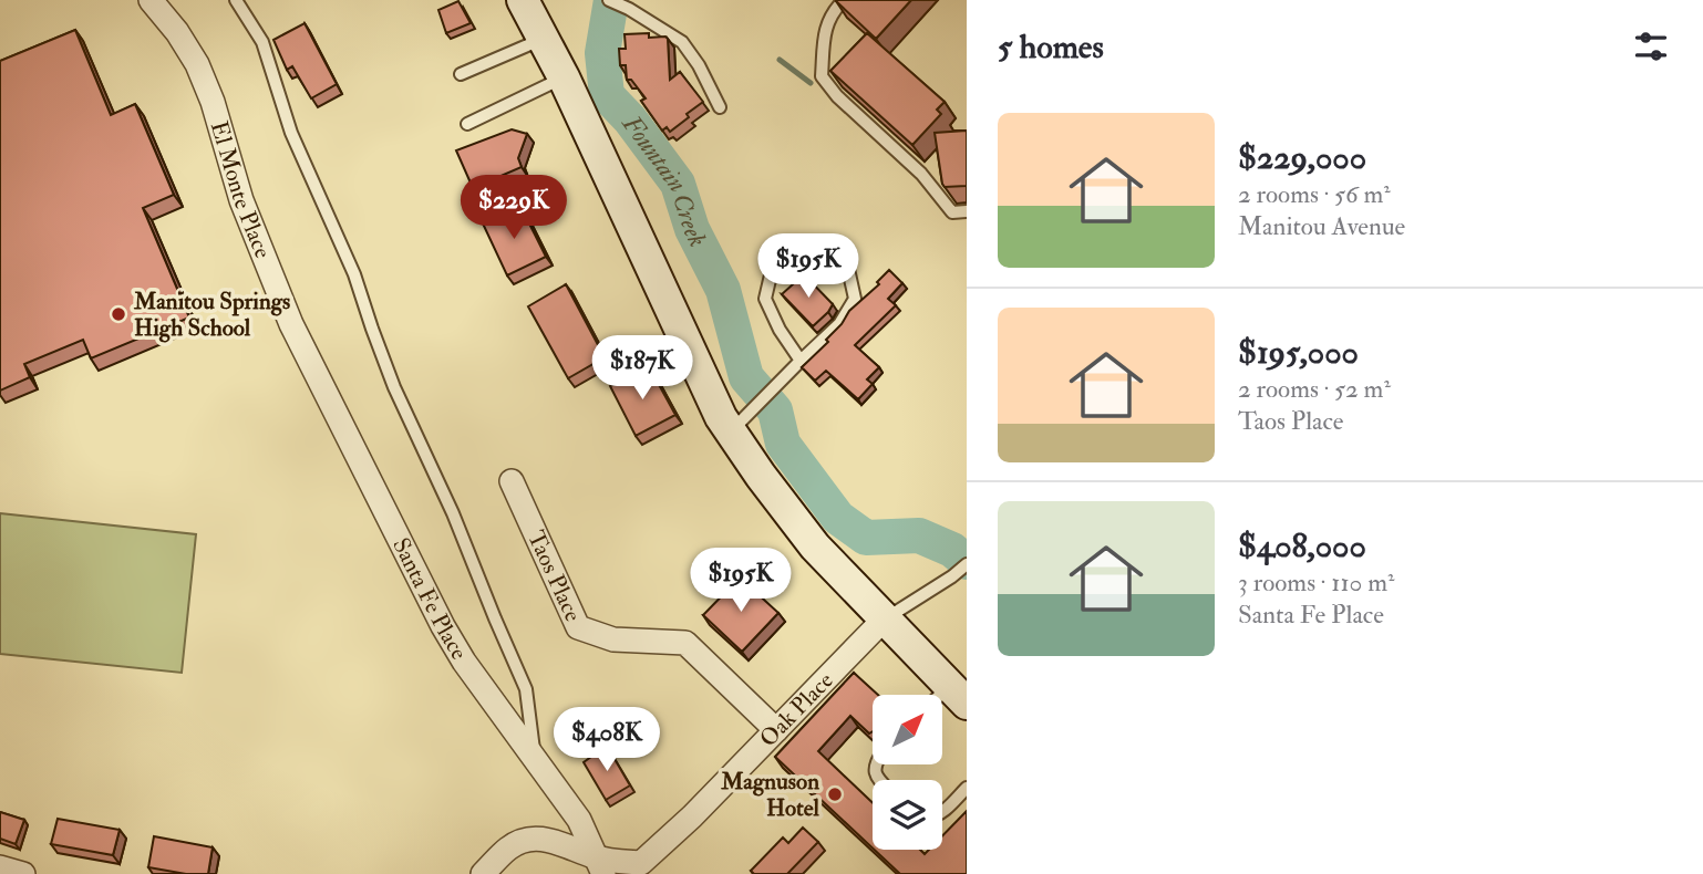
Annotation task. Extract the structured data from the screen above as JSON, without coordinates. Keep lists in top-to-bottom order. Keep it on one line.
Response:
{"streets":{"street":["El Monte Place","Taos Place","Santa Fe Place","Oak Place"]},"crossings":[["El Monte Place","Santa Fe Place"],["Taos Place","Oak Place"],["Santa Fe Place","Oak Place"]],"water":["Fountain Creek"],"places":["Manitou Springs High School","Magnuson Hotel"],"north":"top right","page":{"heading":"5 homes","list":[{"name":"$229,000","note":"2 rooms · 56 m² · Manitou Avenue"},{"name":"$195,000","note":"2 rooms · 52 m² · Taos Place"},{"name":"$408,000","note":"3 rooms · 110 m² · Santa Fe Place"}],"price":["$229K","$195K","$187K","$195K","$408K"]}}
